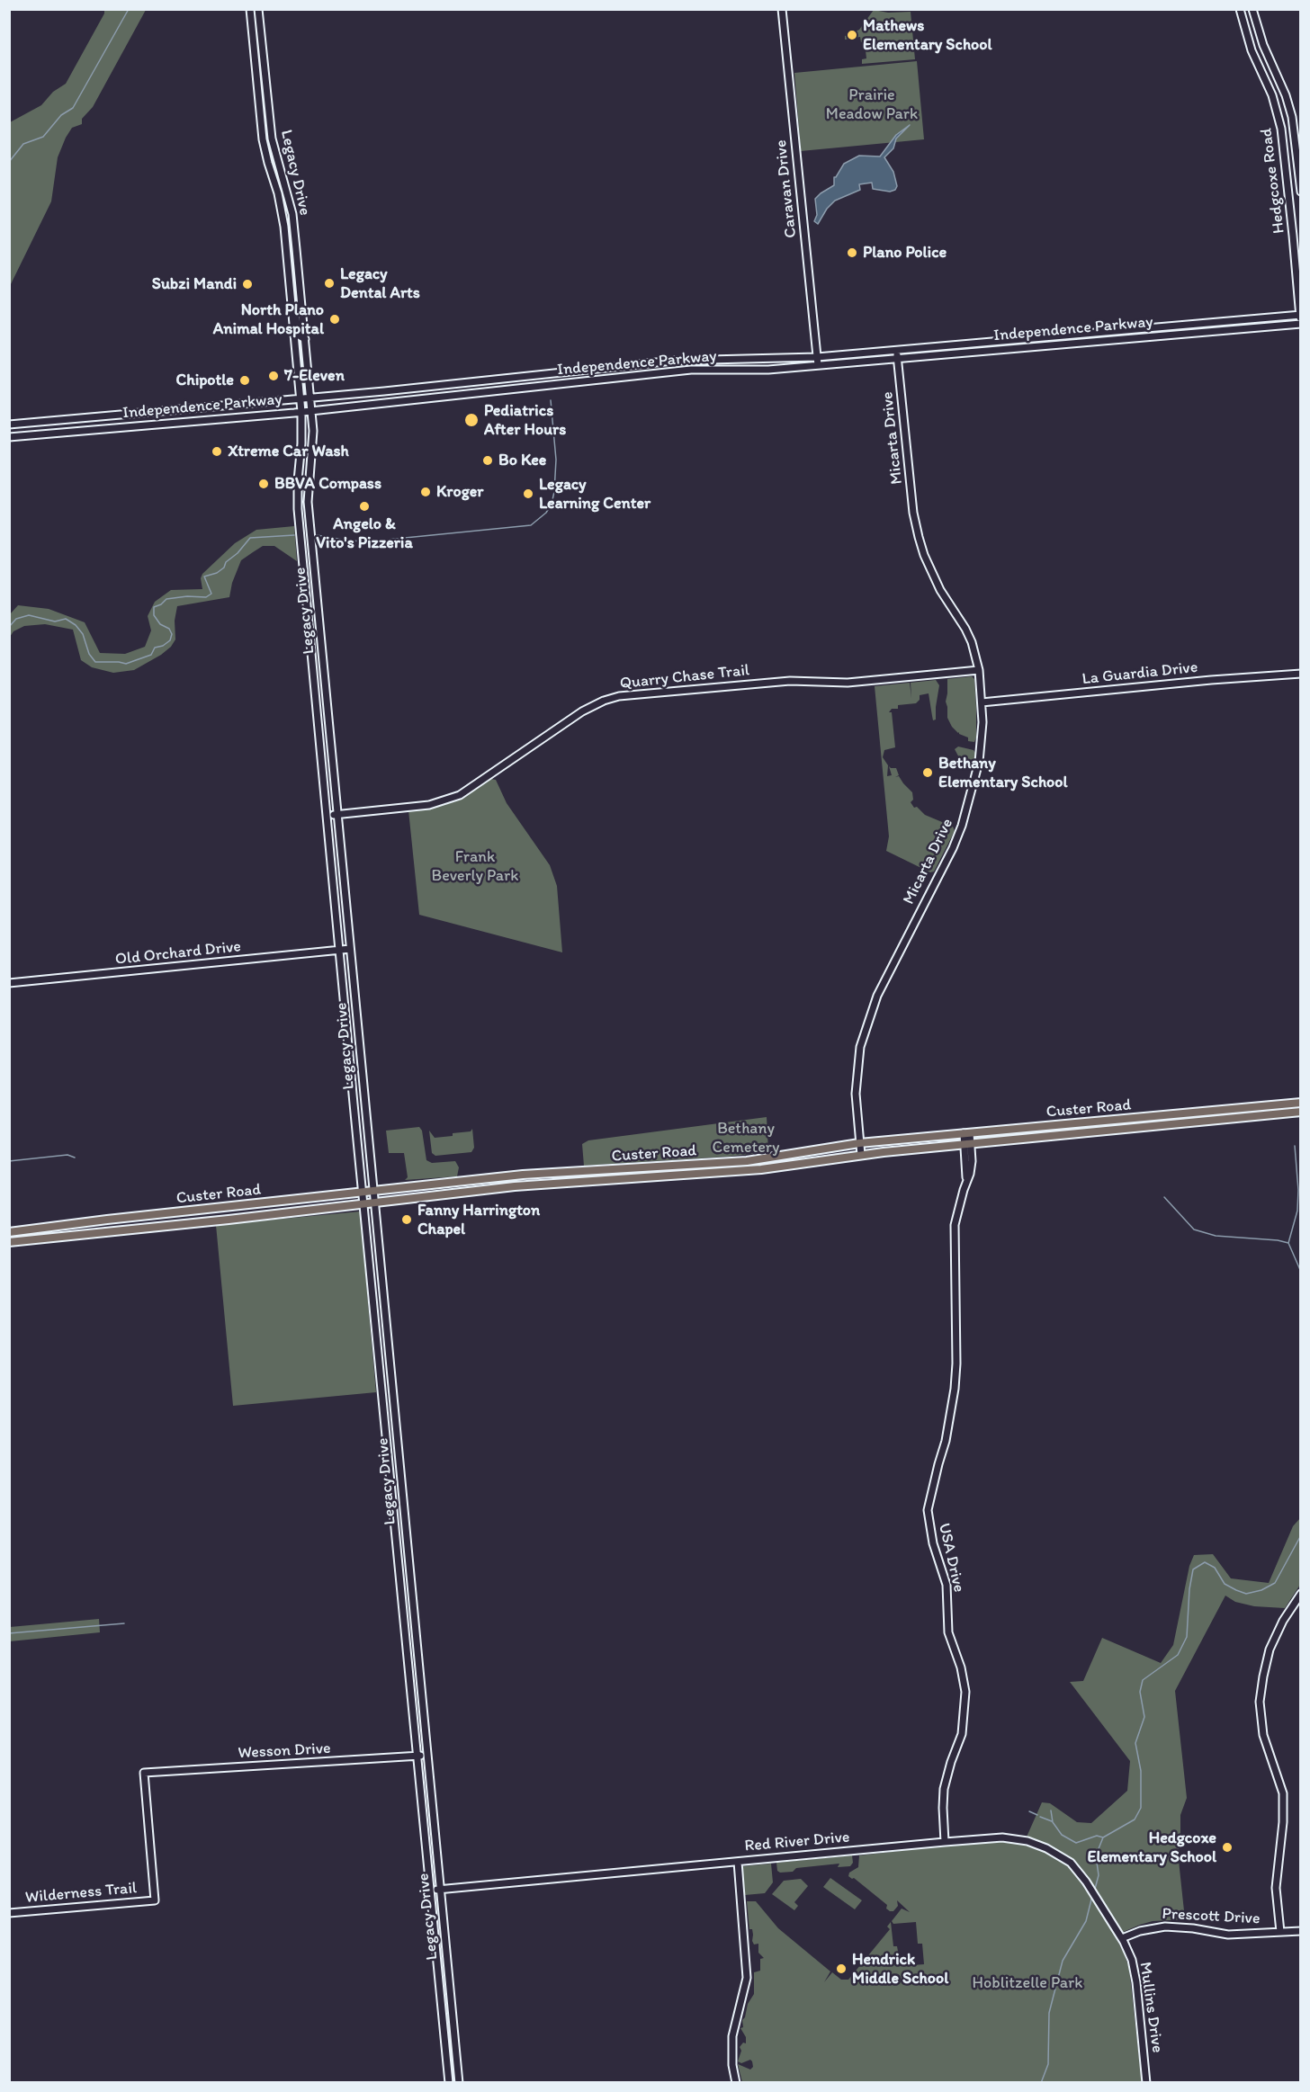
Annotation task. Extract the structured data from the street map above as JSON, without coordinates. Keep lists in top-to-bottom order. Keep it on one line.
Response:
{"streets":{"main road":["Legacy Drive","Hedgcoxe Road","Caravan Drive","Independence Parkway","Micarta Drive","La Guardia Drive","Quarry Chase Trail","Old Orchard Drive","Custer Road","USA Drive","Wesson Drive","Red River Drive","Wilderness Trail","Prescott Drive","Mullins Drive"]},"crossings":[["Legacy Drive","Independence Parkway"],["Legacy Drive","Quarry Chase Trail"],["Legacy Drive","Old Orchard Drive"],["Legacy Drive","Custer Road"],["Legacy Drive","Wesson Drive"],["Legacy Drive","Red River Drive"],["Hedgcoxe Road","Independence Parkway"],["Caravan Drive","Independence Parkway"],["Independence Parkway","Micarta Drive"],["Micarta Drive","La Guardia Drive"],["Micarta Drive","Quarry Chase Trail"],["Micarta Drive","Custer Road"],["Custer Road","USA Drive"],["USA Drive","Red River Drive"],["Wesson Drive","Wilderness Trail"],["Red River Drive","Prescott Drive"],["Red River Drive","Mullins Drive"],["Prescott Drive","Mullins Drive"]],"parks":["Prairie Meadow Park","Frank Beverly Park","Bethany Cemetery","Hoblitzelle Park"],"places":["Mathews Elementary School","Plano Police","Legacy Dental Arts","Subzi Mandi","North Plano Animal Hospital","7-Eleven","Chipotle","Pediatrics After Hours","Xtreme Car Wash","Bo Kee","BBVA Compass","Kroger","Legacy Learning Center","Angelo & Vito's Pizzeria","Bethany Elementary School","Fanny Harrington Chapel","Hedgcoxe Elementary School","Hendrick Middle School"]}
